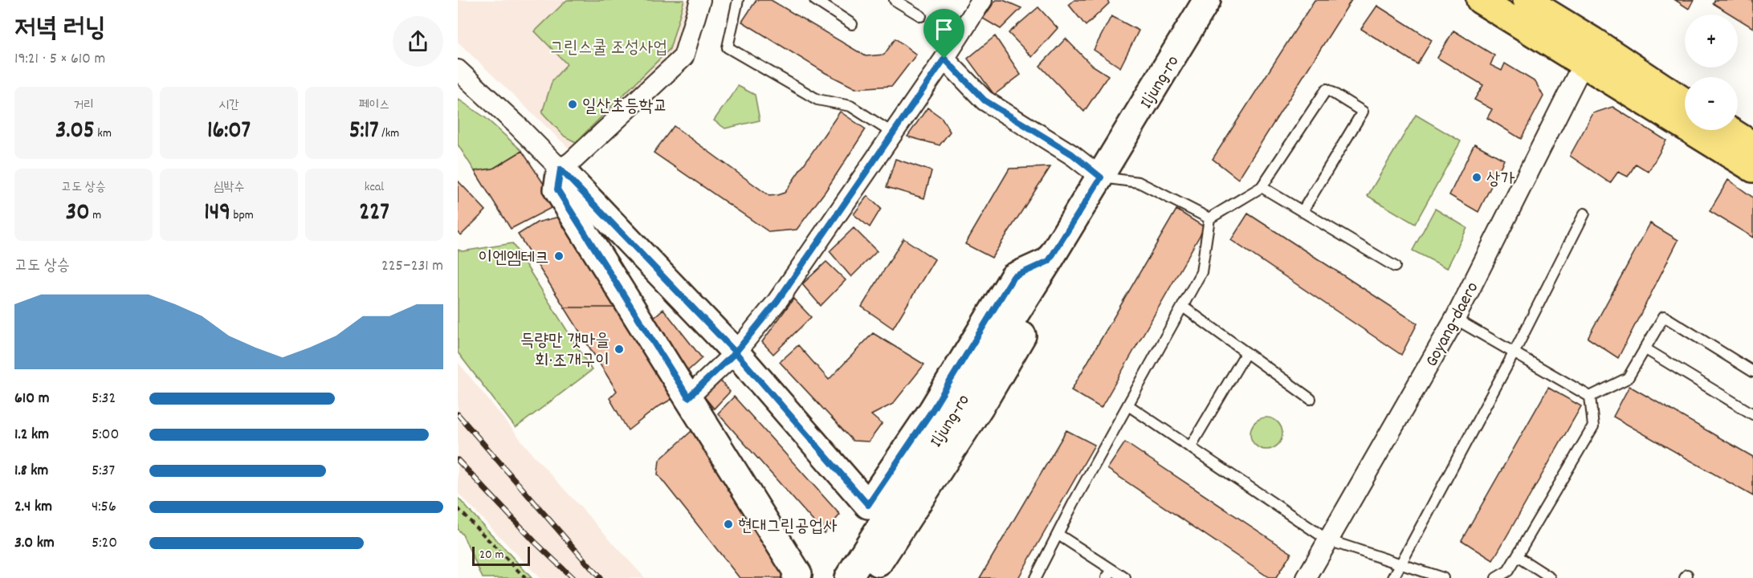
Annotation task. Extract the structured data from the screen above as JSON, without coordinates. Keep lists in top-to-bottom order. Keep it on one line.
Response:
{"streets":{"street":["Iljung-ro","Goyang-daero"]},"parks":["그린스쿨 조성사업"],"places":["일산초등학교","상가","이엔엠테크","득량만 갯마을 회·조개구이","현대그린공업사"],"scale_bar":"20 m","page":{"heading":["저녁 러닝","19:21 · 5 × 610 m"],"map_buttons":["+","−"],"stats":[["거리","3.05 km"],["시간","16:07"],["페이스","5:17 /km"],["고도 상승","30 m"],["심박수","149 bpm"],["kcal","227"]],"chart":["고도 상승","225–231 m"],"list":[{"name":"610 m","note":"5:32"},{"name":"1.2 km","note":"5:00"},{"name":"1.8 km","note":"5:37"},{"name":"2.4 km","note":"4:56"},{"name":"3.0 km","note":"5:20"}],"scale":"20 m"}}
